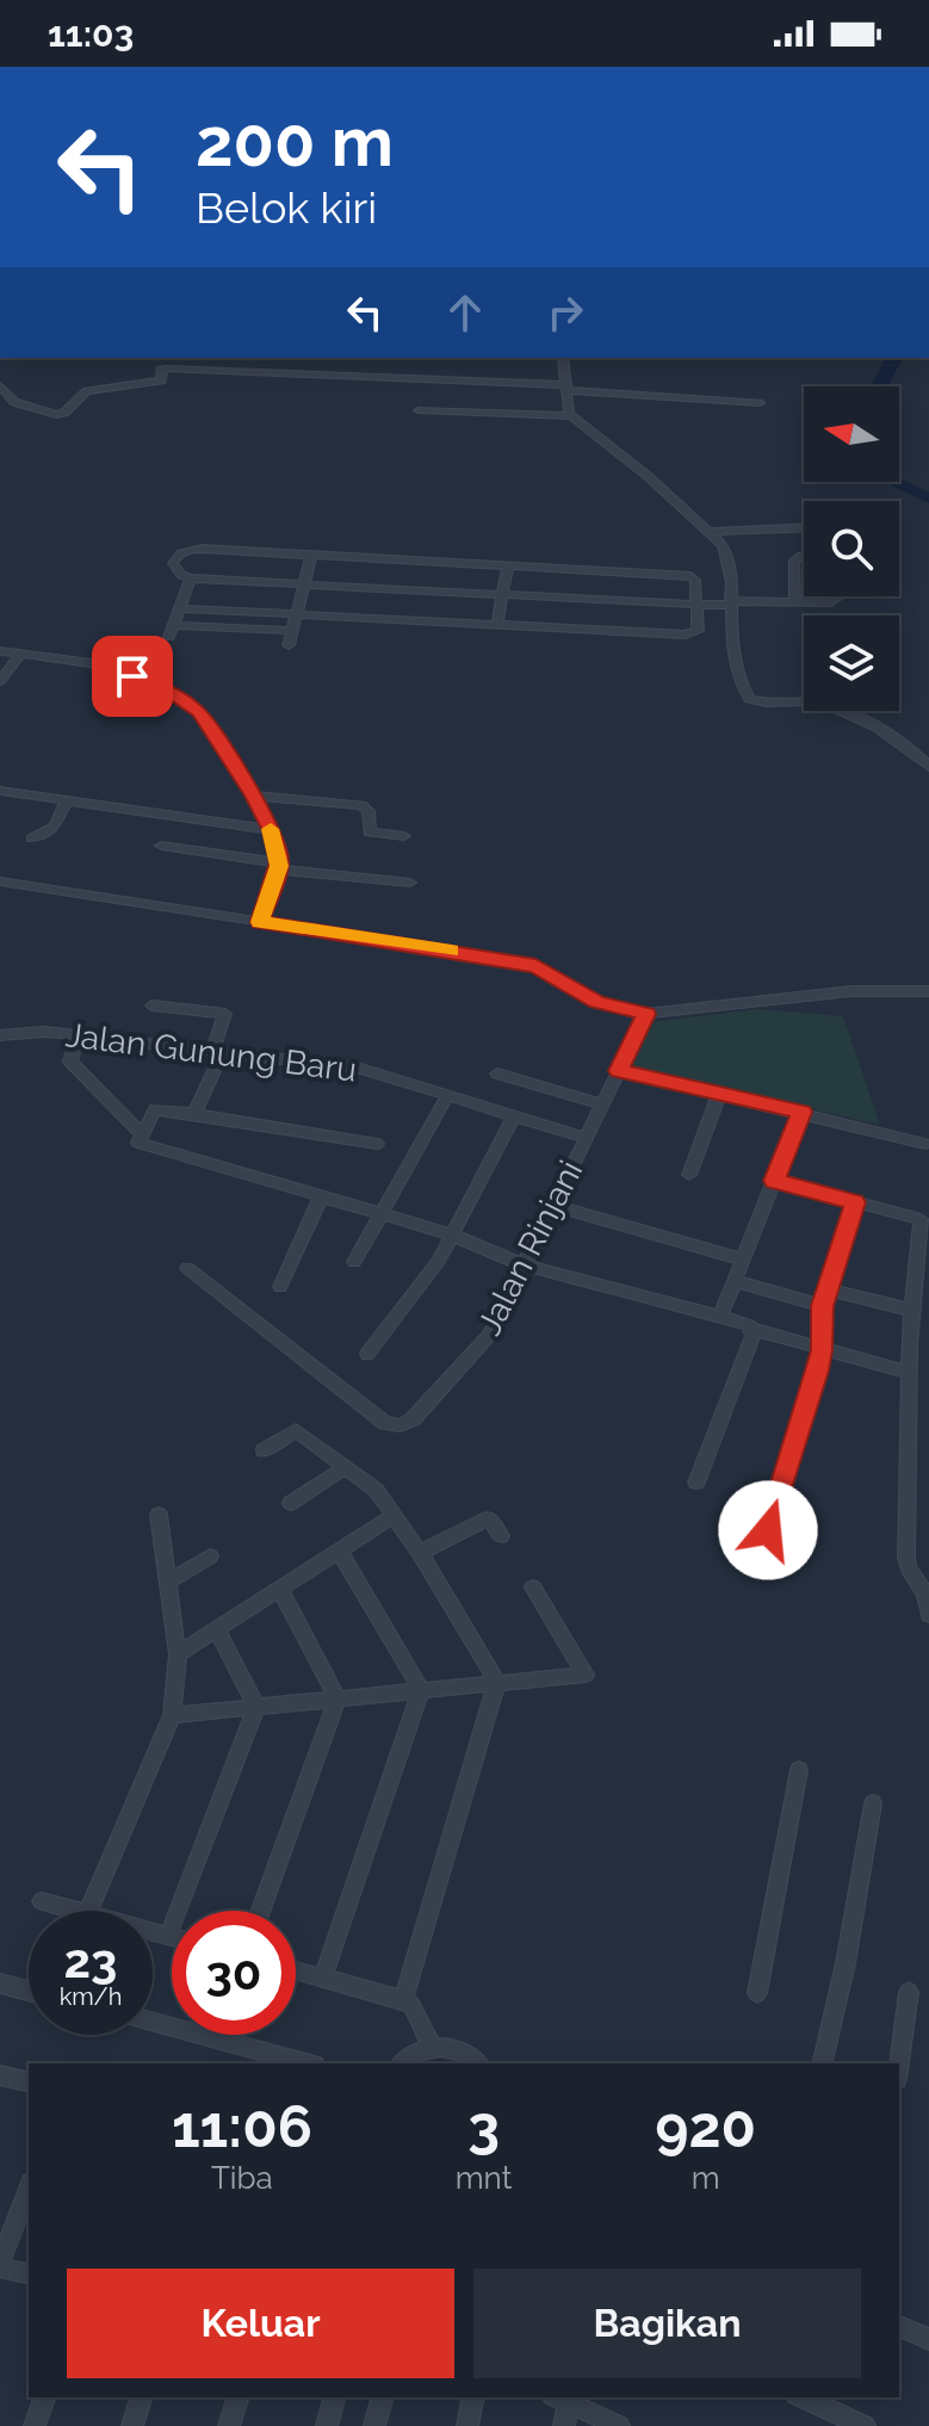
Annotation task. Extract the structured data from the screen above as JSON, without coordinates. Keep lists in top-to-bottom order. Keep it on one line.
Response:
{"streets":{"street":["Jalan Gunung Baru","Jalan Rinjani"]},"crossings":[["Jalan Gunung Baru","Jalan Rinjani"]],"north":"left","page":{"status":"11:03","turn":["200 m","Belok kiri"],"speed":"23 km/h","limit":"30","eta":["11:06","Tiba","3","mnt","920","m"],"buttons":["Keluar","Bagikan"]}}
